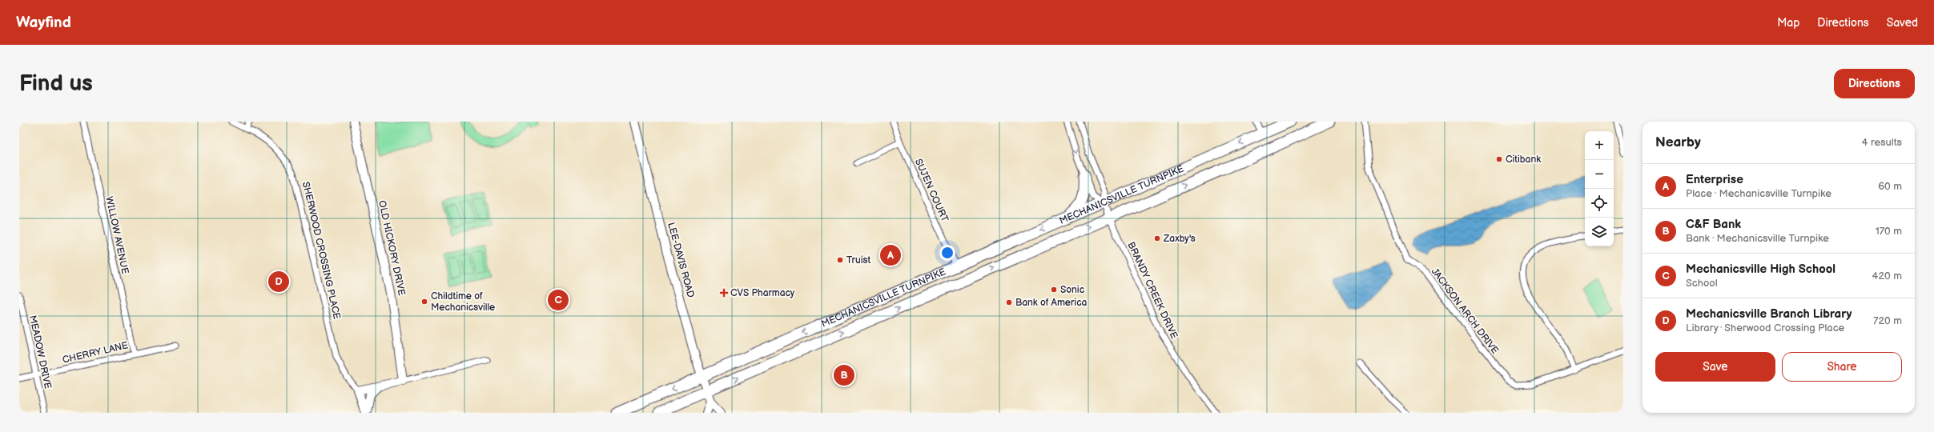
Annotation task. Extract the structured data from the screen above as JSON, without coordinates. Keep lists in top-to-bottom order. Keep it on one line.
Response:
{"streets":{"highway":["MECHANICSVILLE TURNPIKE"],"street":["SUJEN COURT","WILLOW AVENUE","OLD HICKORY DRIVE","SHERWOOD CROSSING PLACE","LEE-DAVIS ROAD","BRANDY CREEK DRIVE","JACKSON ARCH DRIVE","MEADOW DRIVE","CHERRY LANE"]},"crossings":[["SUJEN COURT","MECHANICSVILLE TURNPIKE"],["MECHANICSVILLE TURNPIKE","LEE-DAVIS ROAD"],["MECHANICSVILLE TURNPIKE","BRANDY CREEK DRIVE"],["WILLOW AVENUE","CHERRY LANE"],["MEADOW DRIVE","CHERRY LANE"]],"places":{"other":["Citibank","Zaxby's","Truist","Sonic","Childtime of Mechanicsville","Bank of America"],"health":["CVS Pharmacy"]},"page":{"header":"Wayfind","nav":["Map","Directions","Saved"],"buttons":["Directions",["Save","Share"]],"title":"Find us","heading":["Nearby","4 results"],"map_buttons":["+","−"],"list":[{"mark":"A","name":"Enterprise","note":"Place · Mechanicsville Turnpike","value":"60 m"},{"mark":"B","name":"C&F Bank","note":"Bank · Mechanicsville Turnpike","value":"170 m"},{"mark":"C","name":"Mechanicsville High School","note":"School","value":"420 m"},{"mark":"D","name":"Mechanicsville Branch Library","note":"Library · Sherwood Crossing Place","value":"720 m"}],"pins":["A","D","C","B"]}}
